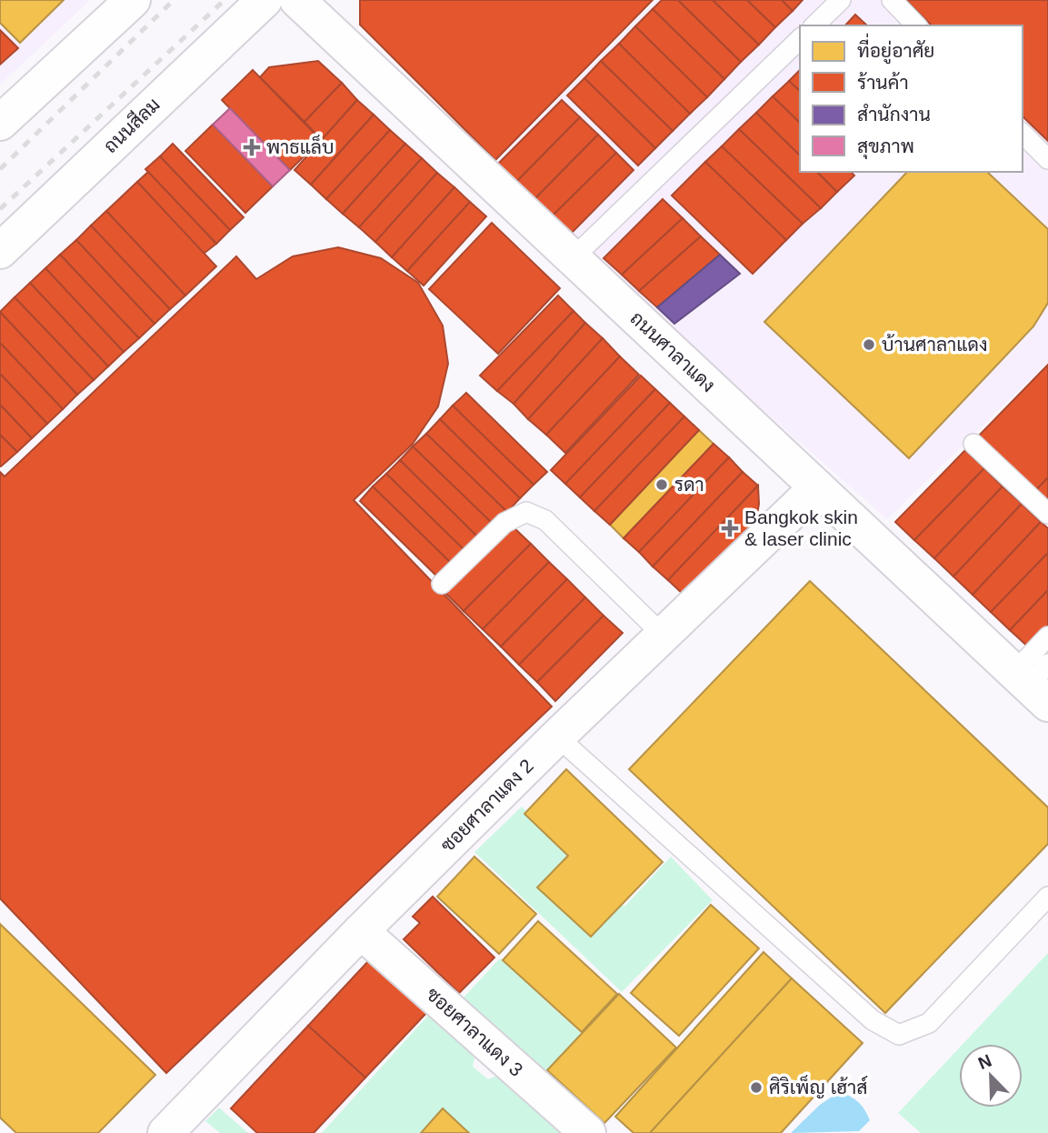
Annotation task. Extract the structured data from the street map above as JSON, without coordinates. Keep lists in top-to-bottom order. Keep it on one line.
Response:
{"streets":{"street":["ถนนสีลม","ถนนศาลาแดง","ซอยศาลาแดง 2","ซอยศาลาแดง 3"]},"crossings":[["ถนนศาลาแดง","ซอยศาลาแดง 2"],["ซอยศาลาแดง 2","ซอยศาลาแดง 3"]],"places":{"health":["พาธแล็บ","Bangkok skin & laser clinic"],"other":["บ้านศาลาแดง","รดา","ศิริเพ็ญ เฮ้าส์"]},"legend":["ที่อยู่อาศัย","ร้านค้า","สำนักงาน","สุขภาพ"],"north":"top left"}
